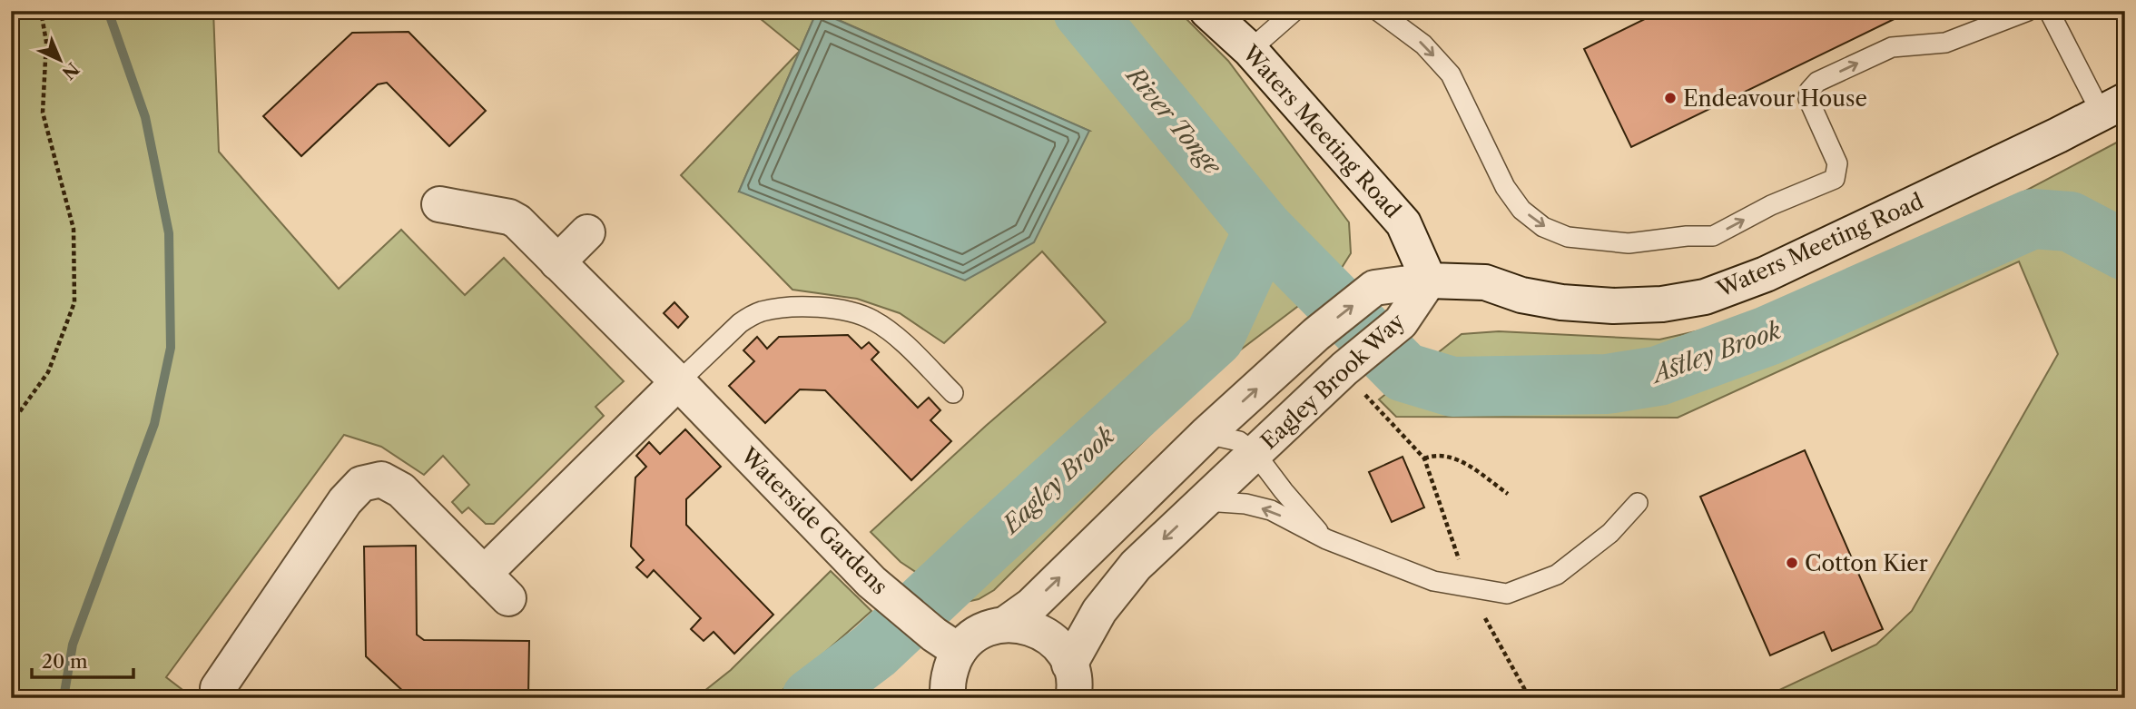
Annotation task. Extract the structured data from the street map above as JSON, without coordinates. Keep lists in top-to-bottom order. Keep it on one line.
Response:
{"streets":{"street":["Waters Meeting Road","Eagley Brook Way","Waterside Gardens"]},"crossings":[["Waters Meeting Road","Eagley Brook Way"]],"water":["River Tonge","Astley Brook","Eagley Brook"],"places":["Endeavour House","Cotton Kier"],"scale_bar":"20 m","north":"bottom right"}
